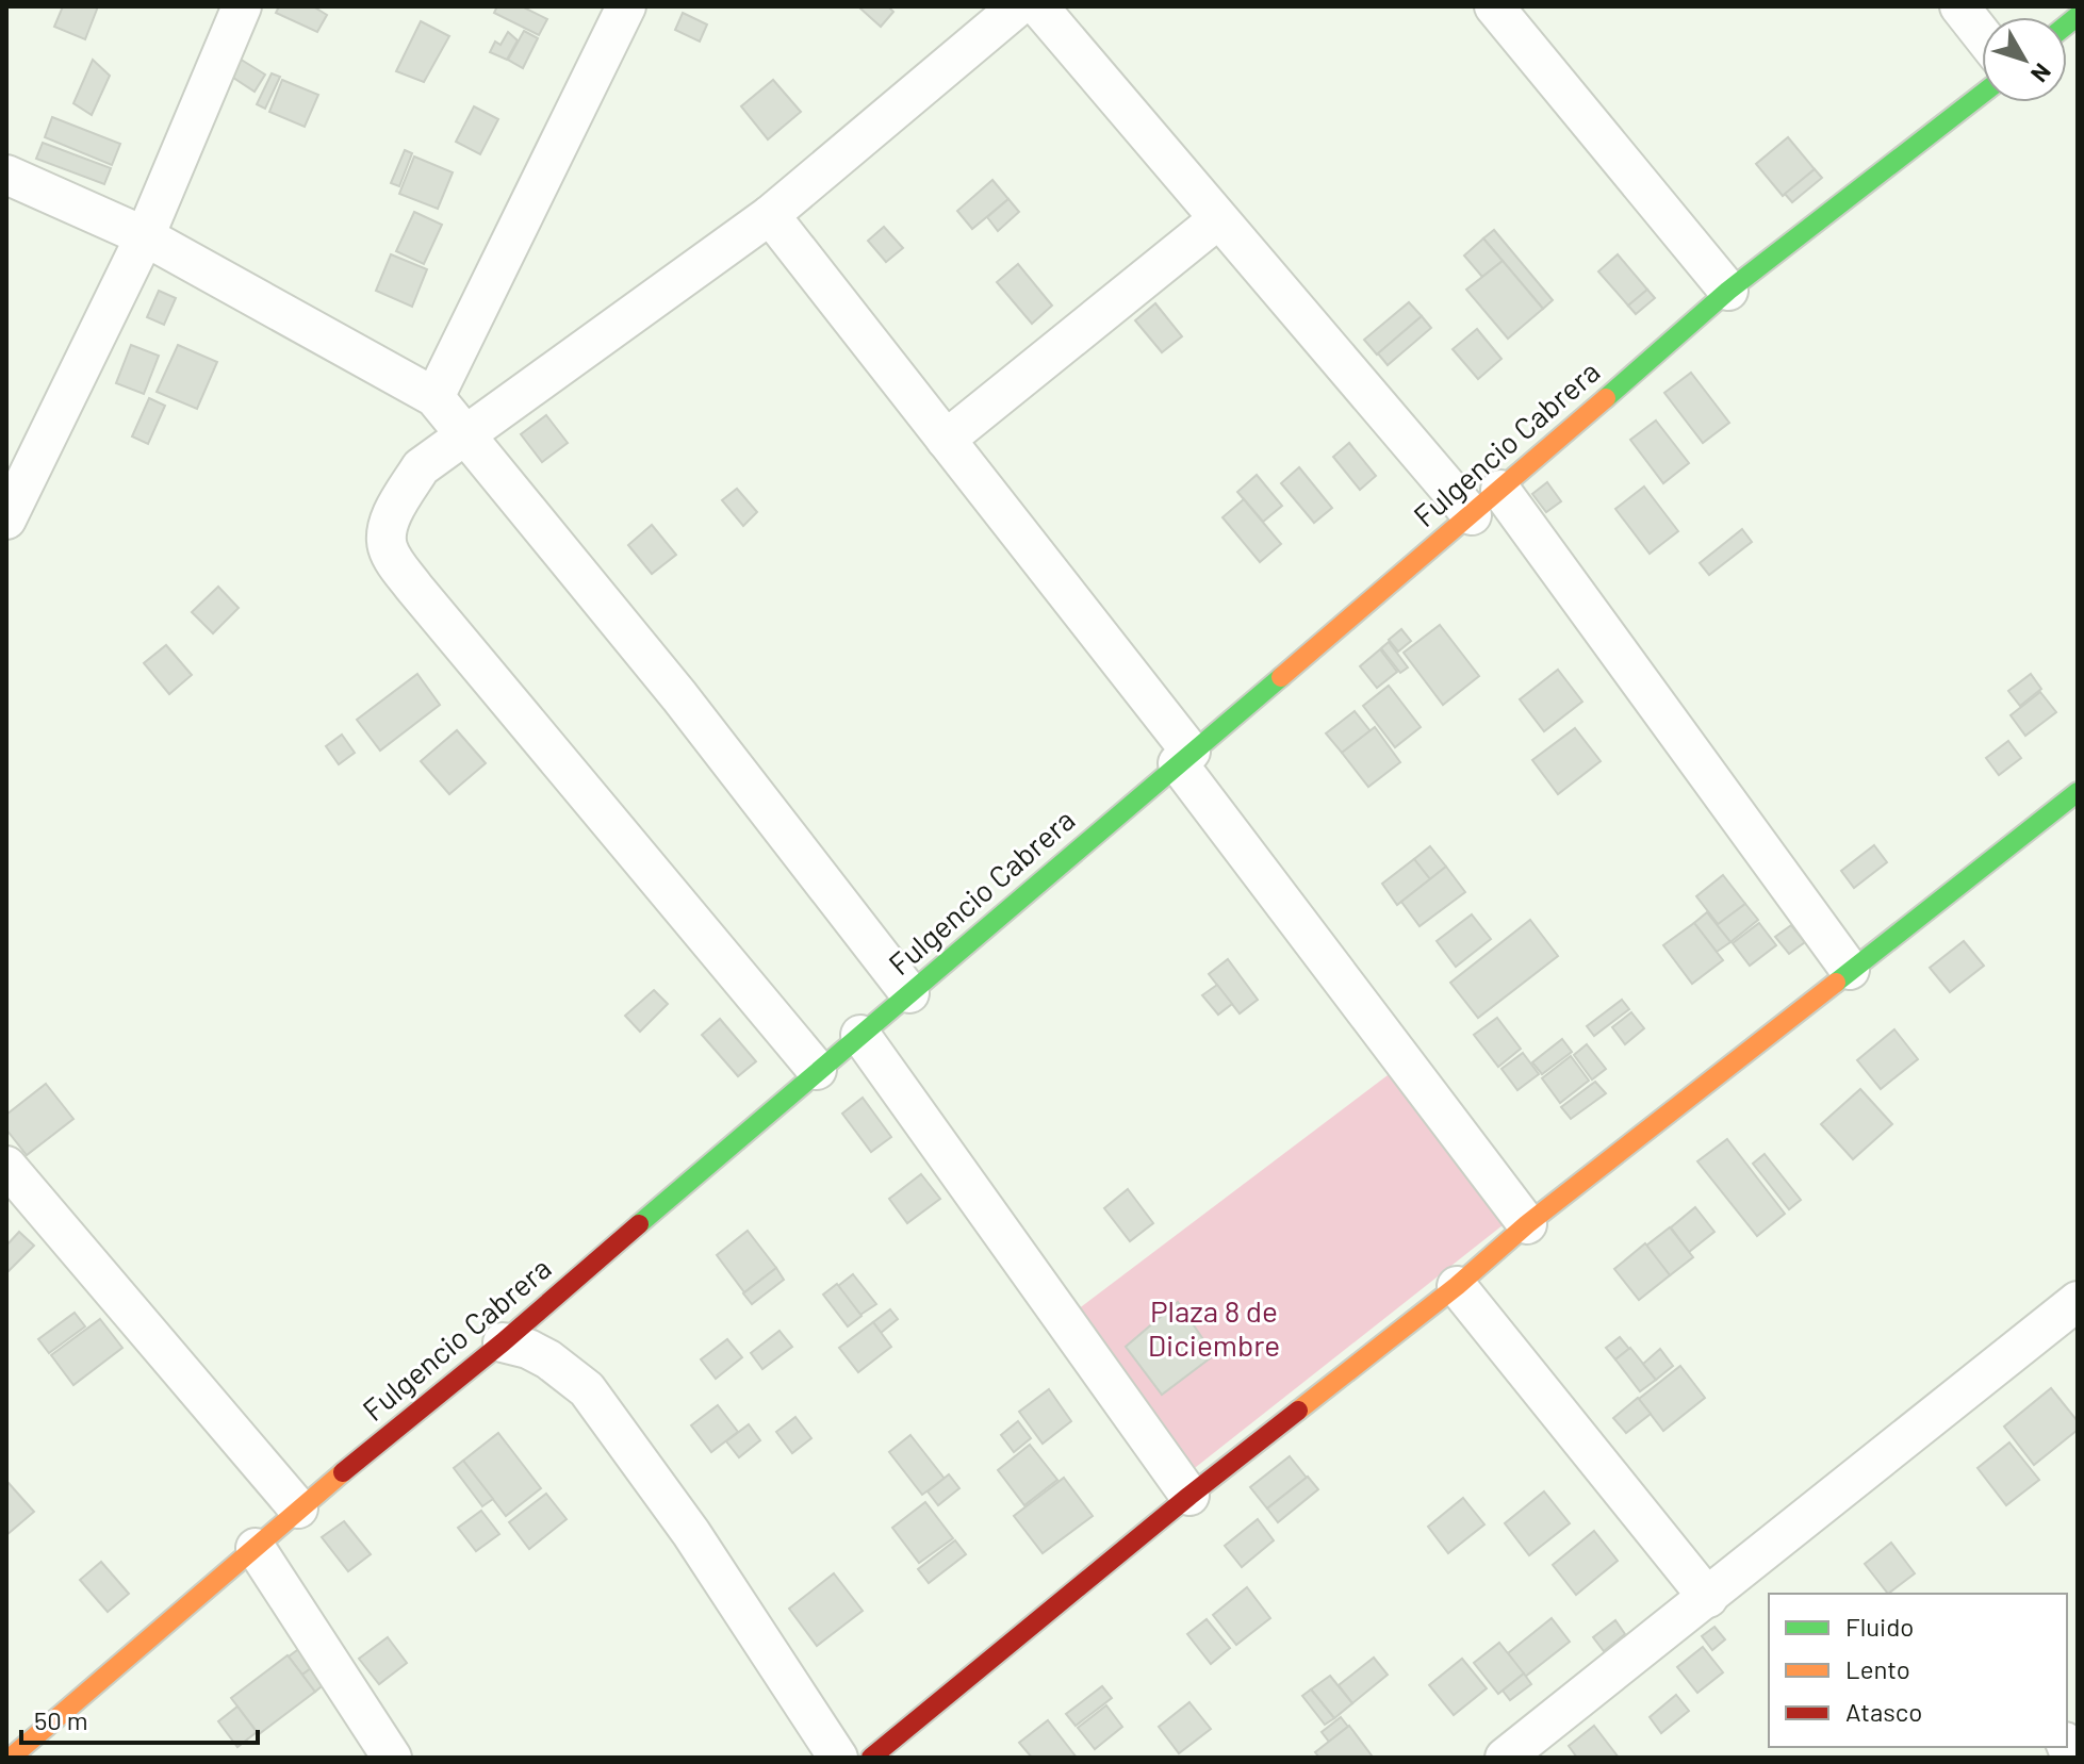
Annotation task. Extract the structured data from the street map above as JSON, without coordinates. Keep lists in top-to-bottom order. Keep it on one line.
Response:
{"streets":{"main road":["Fulgencio Cabrera"]},"parks":["Plaza 8 de Diciembre"],"legend":["Fluido","Lento","Atasco"],"scale_bar":"50 m","north":"bottom right"}
